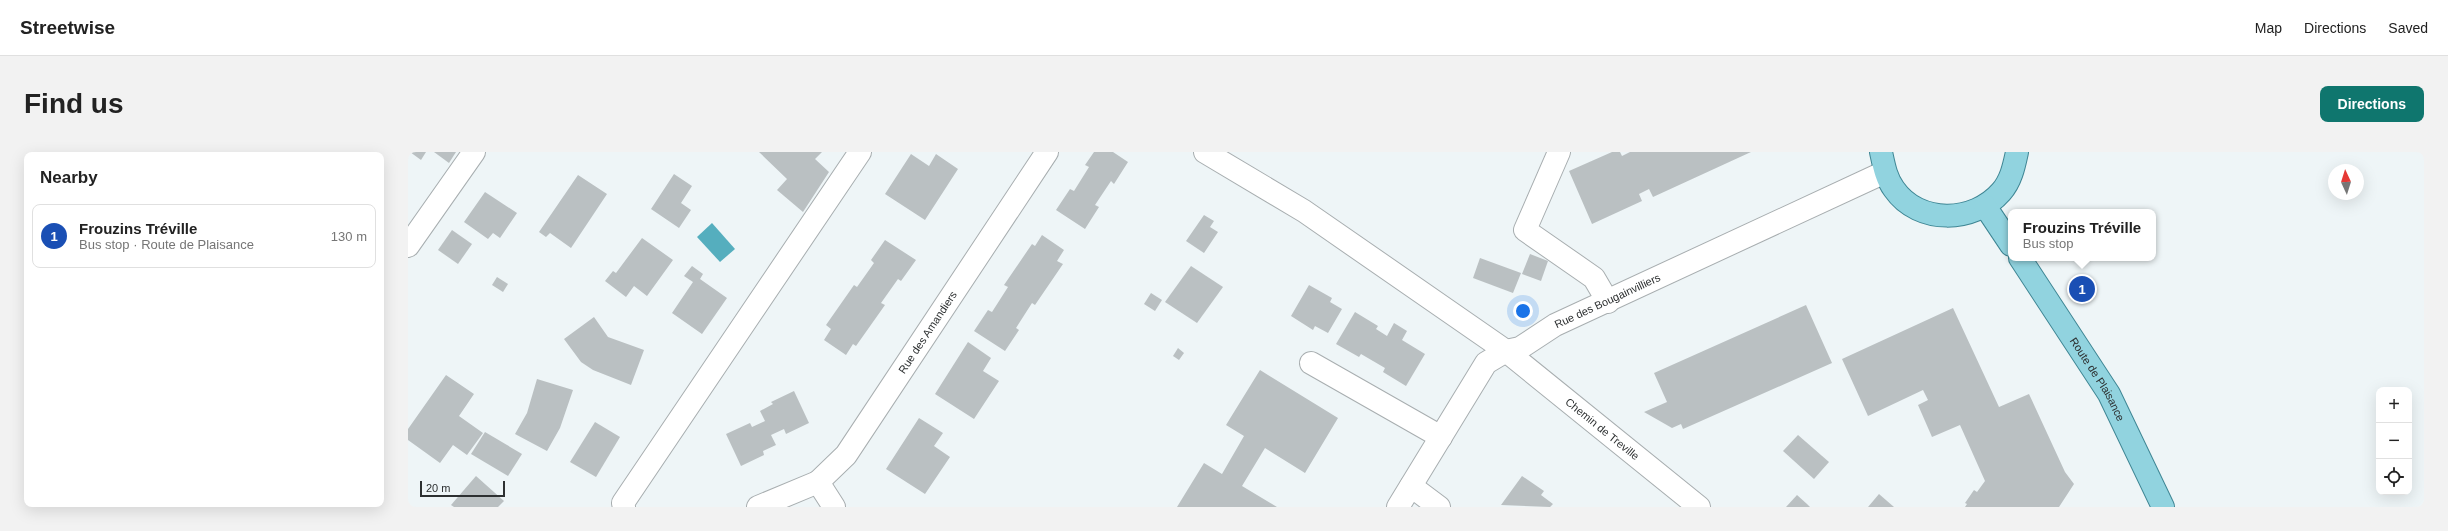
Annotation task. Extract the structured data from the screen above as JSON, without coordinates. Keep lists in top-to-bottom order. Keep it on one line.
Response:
{"streets":{"main road":["Route de Plaisance"],"street":["Rue des Bougainvilliers","Rue des Amandiers","Chemin de Treville"]},"crossings":[["Rue des Bougainvilliers","Chemin de Treville"]],"scale_bar":"20 m","north":"top","page":{"header":"Streetwise","nav":["Map","Directions","Saved"],"buttons":"Directions","title":"Find us","heading":"Nearby","list":[{"mark":"1","name":"Frouzins Tréville","note":"Bus stop · Route de Plaisance","value":"130 m"}],"popup":["Frouzins Tréville","Bus stop"],"pins":"1","map_buttons":["+","−"],"scale":"20 m"}}
